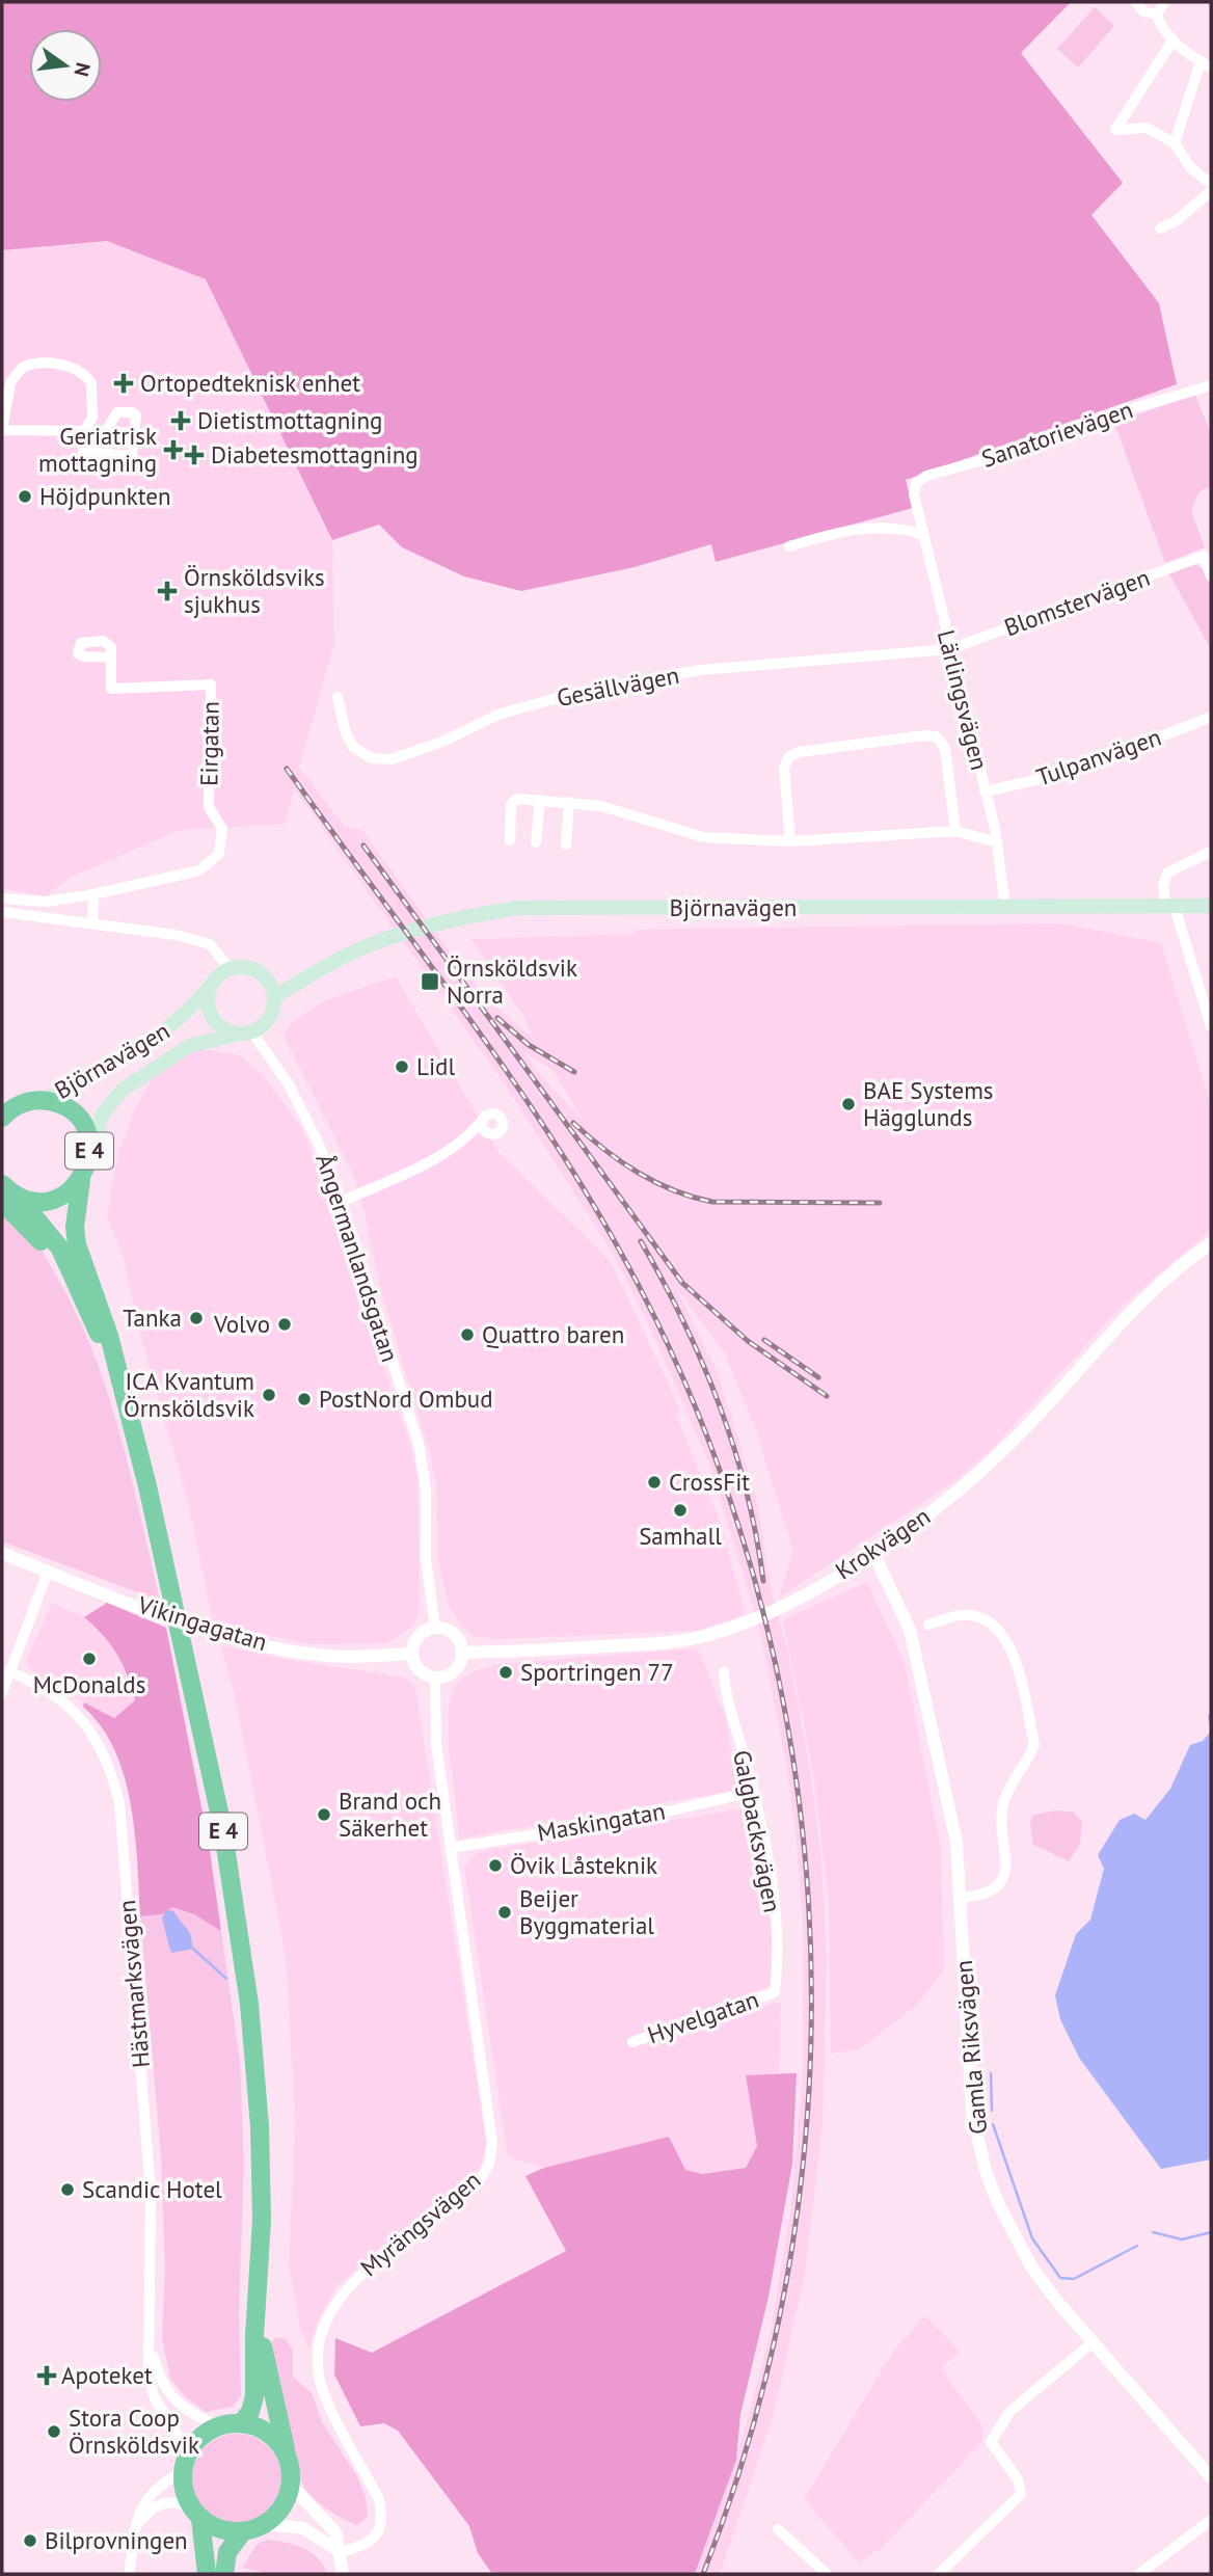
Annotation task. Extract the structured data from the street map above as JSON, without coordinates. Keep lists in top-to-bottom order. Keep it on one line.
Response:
{"streets":{"highway":["E 4"],"main road":["Björnavägen"],"street":["Sanatorievägen","Blomstervägen","Gesällvägen","Lärlingsvägen","Eirgatan","Tulpanvägen","Ångermanlandsgatan","Krokvägen","Vikingagatan","Maskingatan","Galgbacksvägen","Hästmarksvägen","Hyvelgatan","Gamla Riksvägen","Myrängsvägen"]},"crossings":[["Sanatorievägen","Lärlingsvägen"],["Blomstervägen","Gesällvägen"],["Blomstervägen","Lärlingsvägen"],["Gesällvägen","Lärlingsvägen"],["Lärlingsvägen","Tulpanvägen"],["Lärlingsvägen","Björnavägen"],["Björnavägen","E 4"],["Björnavägen","Ångermanlandsgatan"],["E 4","Hästmarksvägen"],["Ångermanlandsgatan","Krokvägen"],["Ångermanlandsgatan","Vikingagatan"],["Ångermanlandsgatan","Myrängsvägen"],["Krokvägen","Vikingagatan"],["Krokvägen","Gamla Riksvägen"],["Krokvägen","Myrängsvägen"],["Vikingagatan","Myrängsvägen"],["Maskingatan","Galgbacksvägen"],["Maskingatan","Myrängsvägen"],["Galgbacksvägen","Hyvelgatan"]],"places":{"health":["Ortopedteknisk enhet","Dietistmottagning","Geriatrisk mottagning","Diabetesmottagning","Örnsköldsviks sjukhus","Apoteket"],"other":["Höjdpunkten","Lidl","BAE Systems Hägglunds","Tanka","Volvo","Quattro baren","ICA Kvantum Örnsköldsvik","PostNord Ombud","CrossFit","Samhall","McDonalds","Sportringen 77","Brand och Säkerhet","Övik Låsteknik","Beijer Byggmaterial","Scandic Hotel","Stora Coop Örnsköldsvik","Bilprovningen"],"transit":["Örnsköldsvik Norra"]},"north":"right"}
